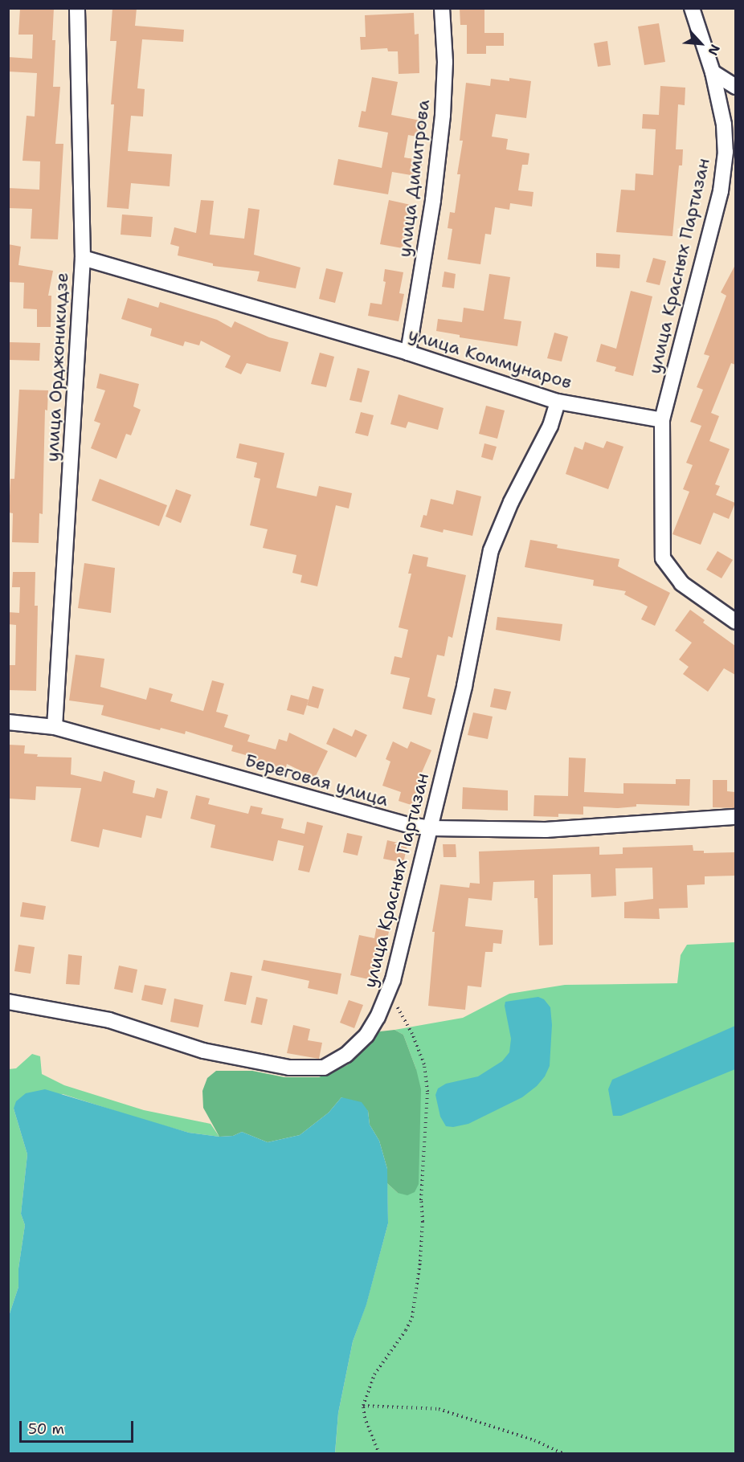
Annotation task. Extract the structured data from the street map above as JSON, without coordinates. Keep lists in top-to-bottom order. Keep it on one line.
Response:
{"streets":{"street":["улица Димитрова","улица Красных Партизан","улица Коммунаров","улица Орджоникидзе","Береговая улица"]},"crossings":[["улица Димитрова","улица Коммунаров"],["улица Красных Партизан","улица Коммунаров"],["улица Красных Партизан","Береговая улица"],["улица Коммунаров","улица Орджоникидзе"],["улица Орджоникидзе","Береговая улица"]],"scale_bar":"50 m","north":"bottom right"}
